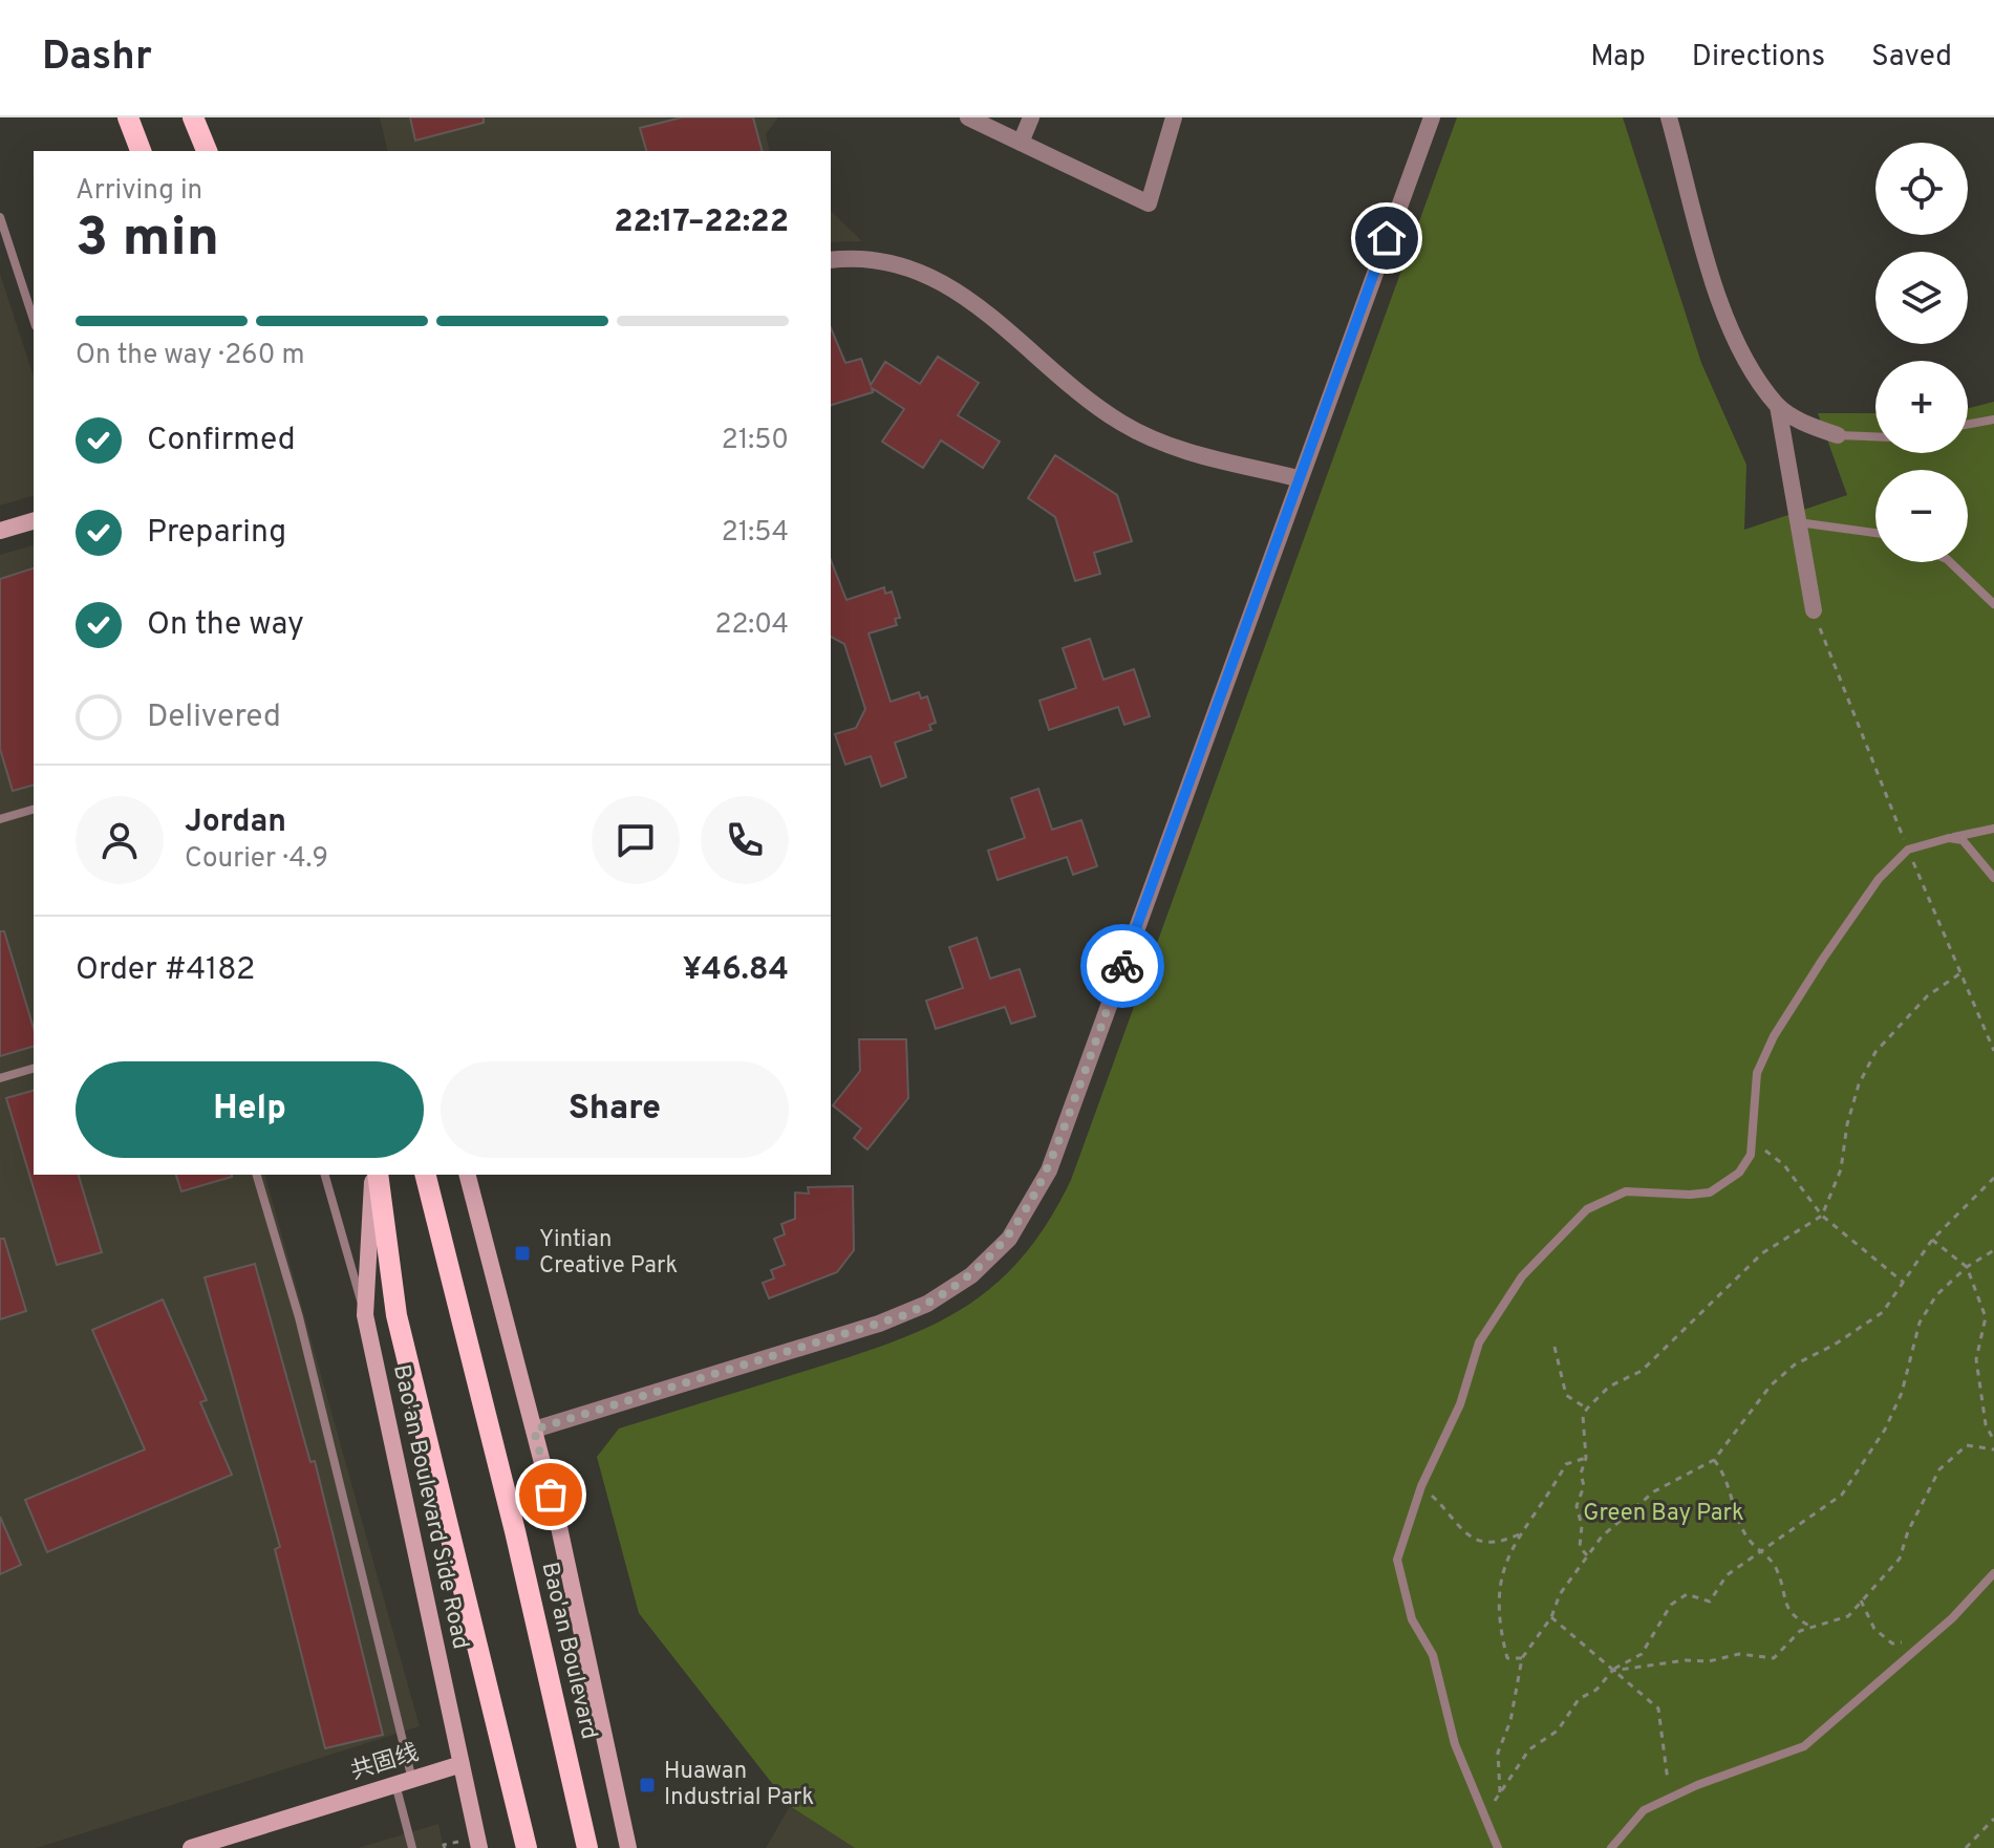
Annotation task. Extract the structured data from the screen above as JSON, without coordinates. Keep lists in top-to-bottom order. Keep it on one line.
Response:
{"streets":{"main road":["Bao'an Boulevard Side Road","Bao'an Boulevard","共固线"]},"crossings":[["Bao'an Boulevard Side Road","共固线"]],"parks":["Green Bay Park"],"places":{"transit":["Yintian Creative Park","Huawan Industrial Park"]},"page":{"header":"Dashr","nav":["Map","Directions","Saved"],"map_buttons":["+","−"],"heading":["3 min","Arriving in","22:17–22:22"],"panel":["Jordan","Courier · 4.9","Order #4182","¥46.84"],"bar":"On the way · 260 m","list":[["Confirmed","21:50"],["Preparing","21:54"],["On the way","22:04"],"Delivered"],"buttons":["Help","Share"]}}
